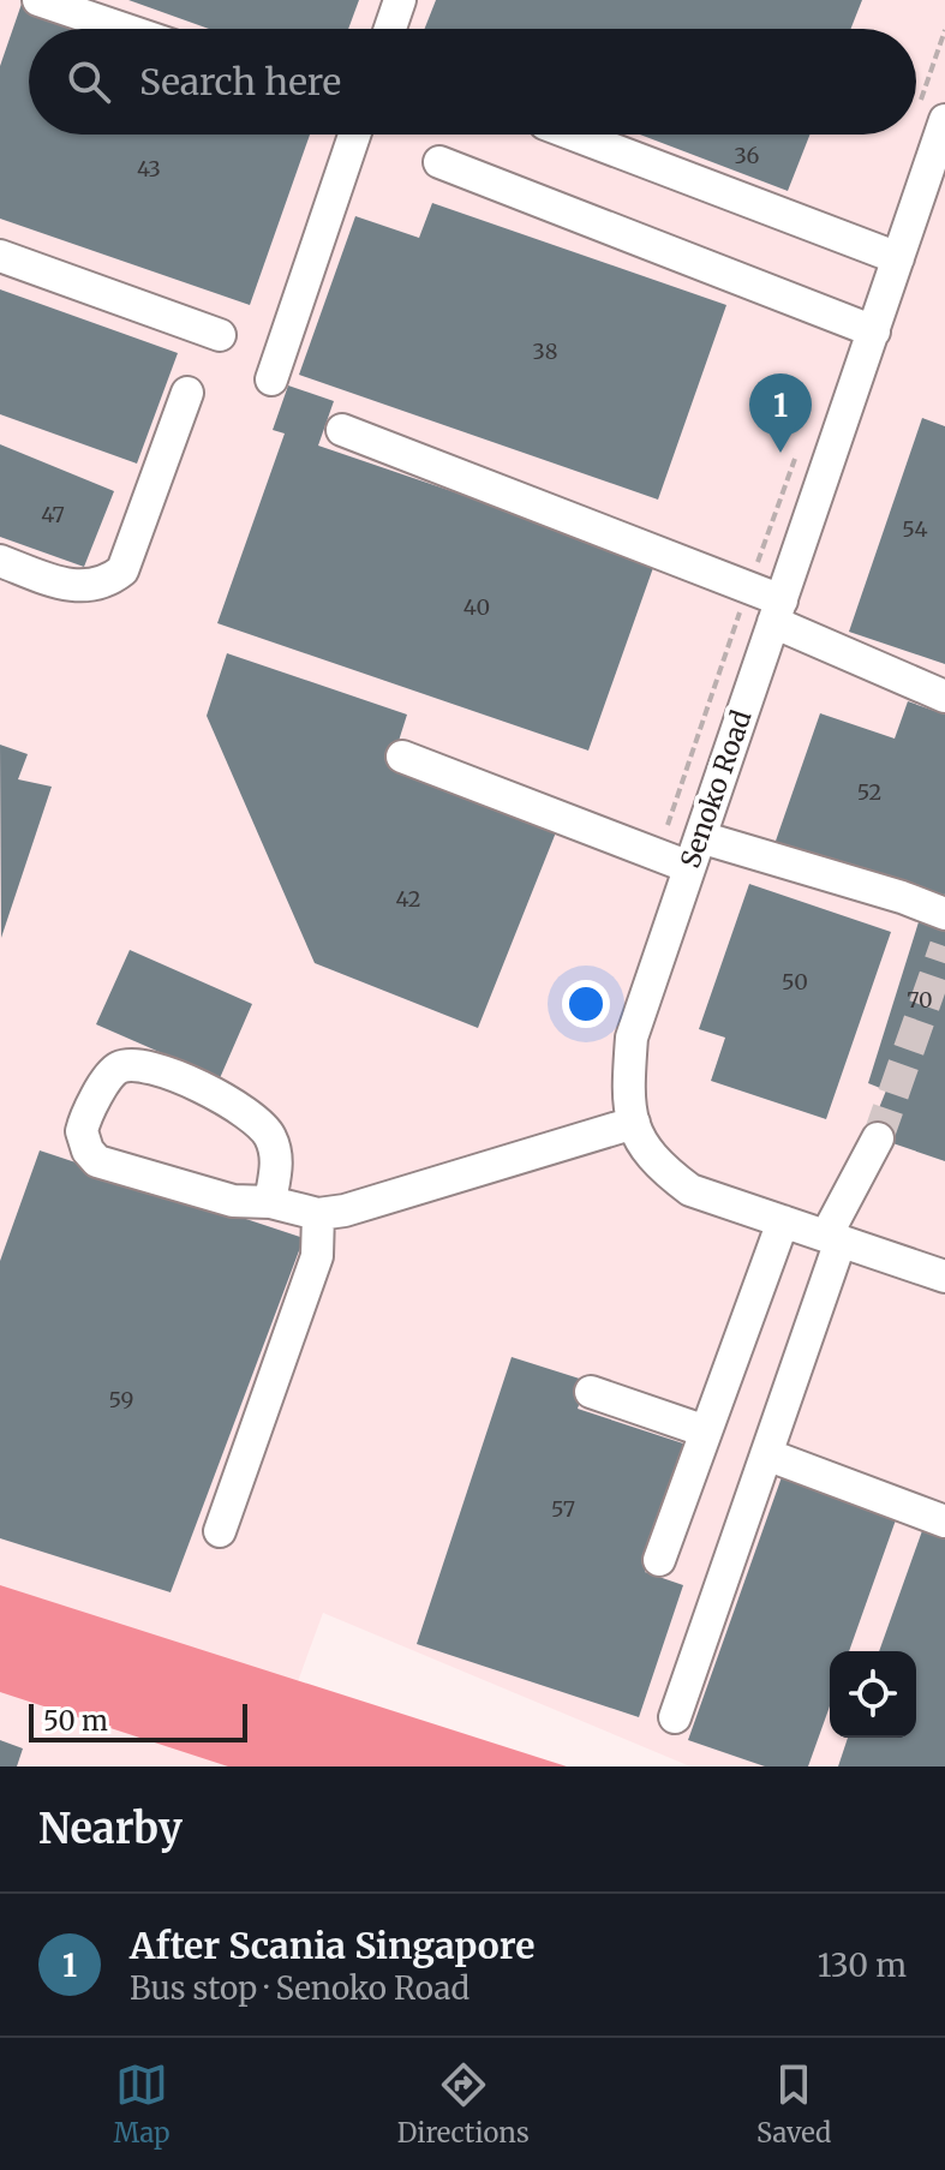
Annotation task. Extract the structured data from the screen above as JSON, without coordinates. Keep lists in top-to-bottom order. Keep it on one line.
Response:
{"streets":{"street":["Senoko Road"]},"house_numbers":["36","43","38","47","54","40","52","42","50","70","59","57"],"scale_bar":"50 m","page":{"search":"Search here","pins":"1","scale":"50 m","heading":"Nearby","list":[{"mark":"1","name":"After Scania Singapore","note":"Bus stop · Senoko Road","value":"130 m"}],"nav":["Map","Directions","Saved"]}}
